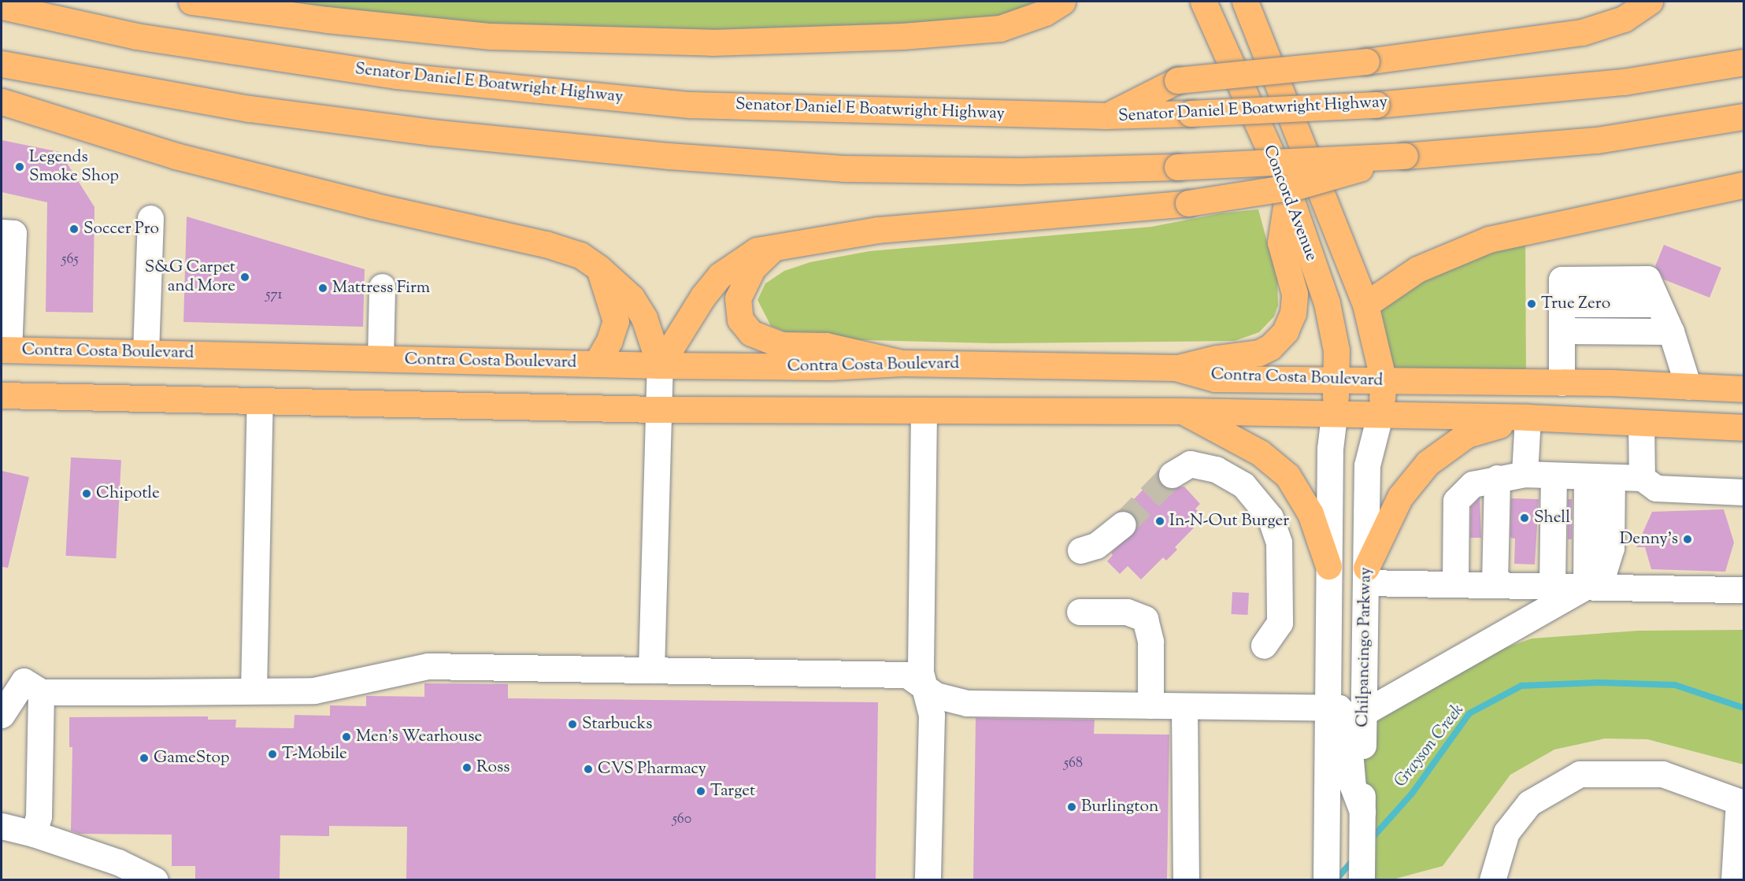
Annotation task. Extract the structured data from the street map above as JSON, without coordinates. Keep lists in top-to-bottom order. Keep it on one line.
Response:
{"streets":{"main road":["Senator Daniel E Boatwright Highway","Concord Avenue","Contra Costa Boulevard"],"street":["Chilpancingo Parkway"]},"crossings":[["Concord Avenue","Contra Costa Boulevard"],["Concord Avenue","Chilpancingo Parkway"]],"water":["Grayson Creek"],"places":["Legends Smoke Shop","Soccer Pro","S&G Carpet and More","Mattress Firm","True Zero","Chipotle","Shell","In-N-Out Burger","Denny's","Starbucks","Men's Wearhouse","T-Mobile","GameStop","Ross","CVS Pharmacy","Target","Burlington"],"house_numbers":["565","571","568","560"]}
